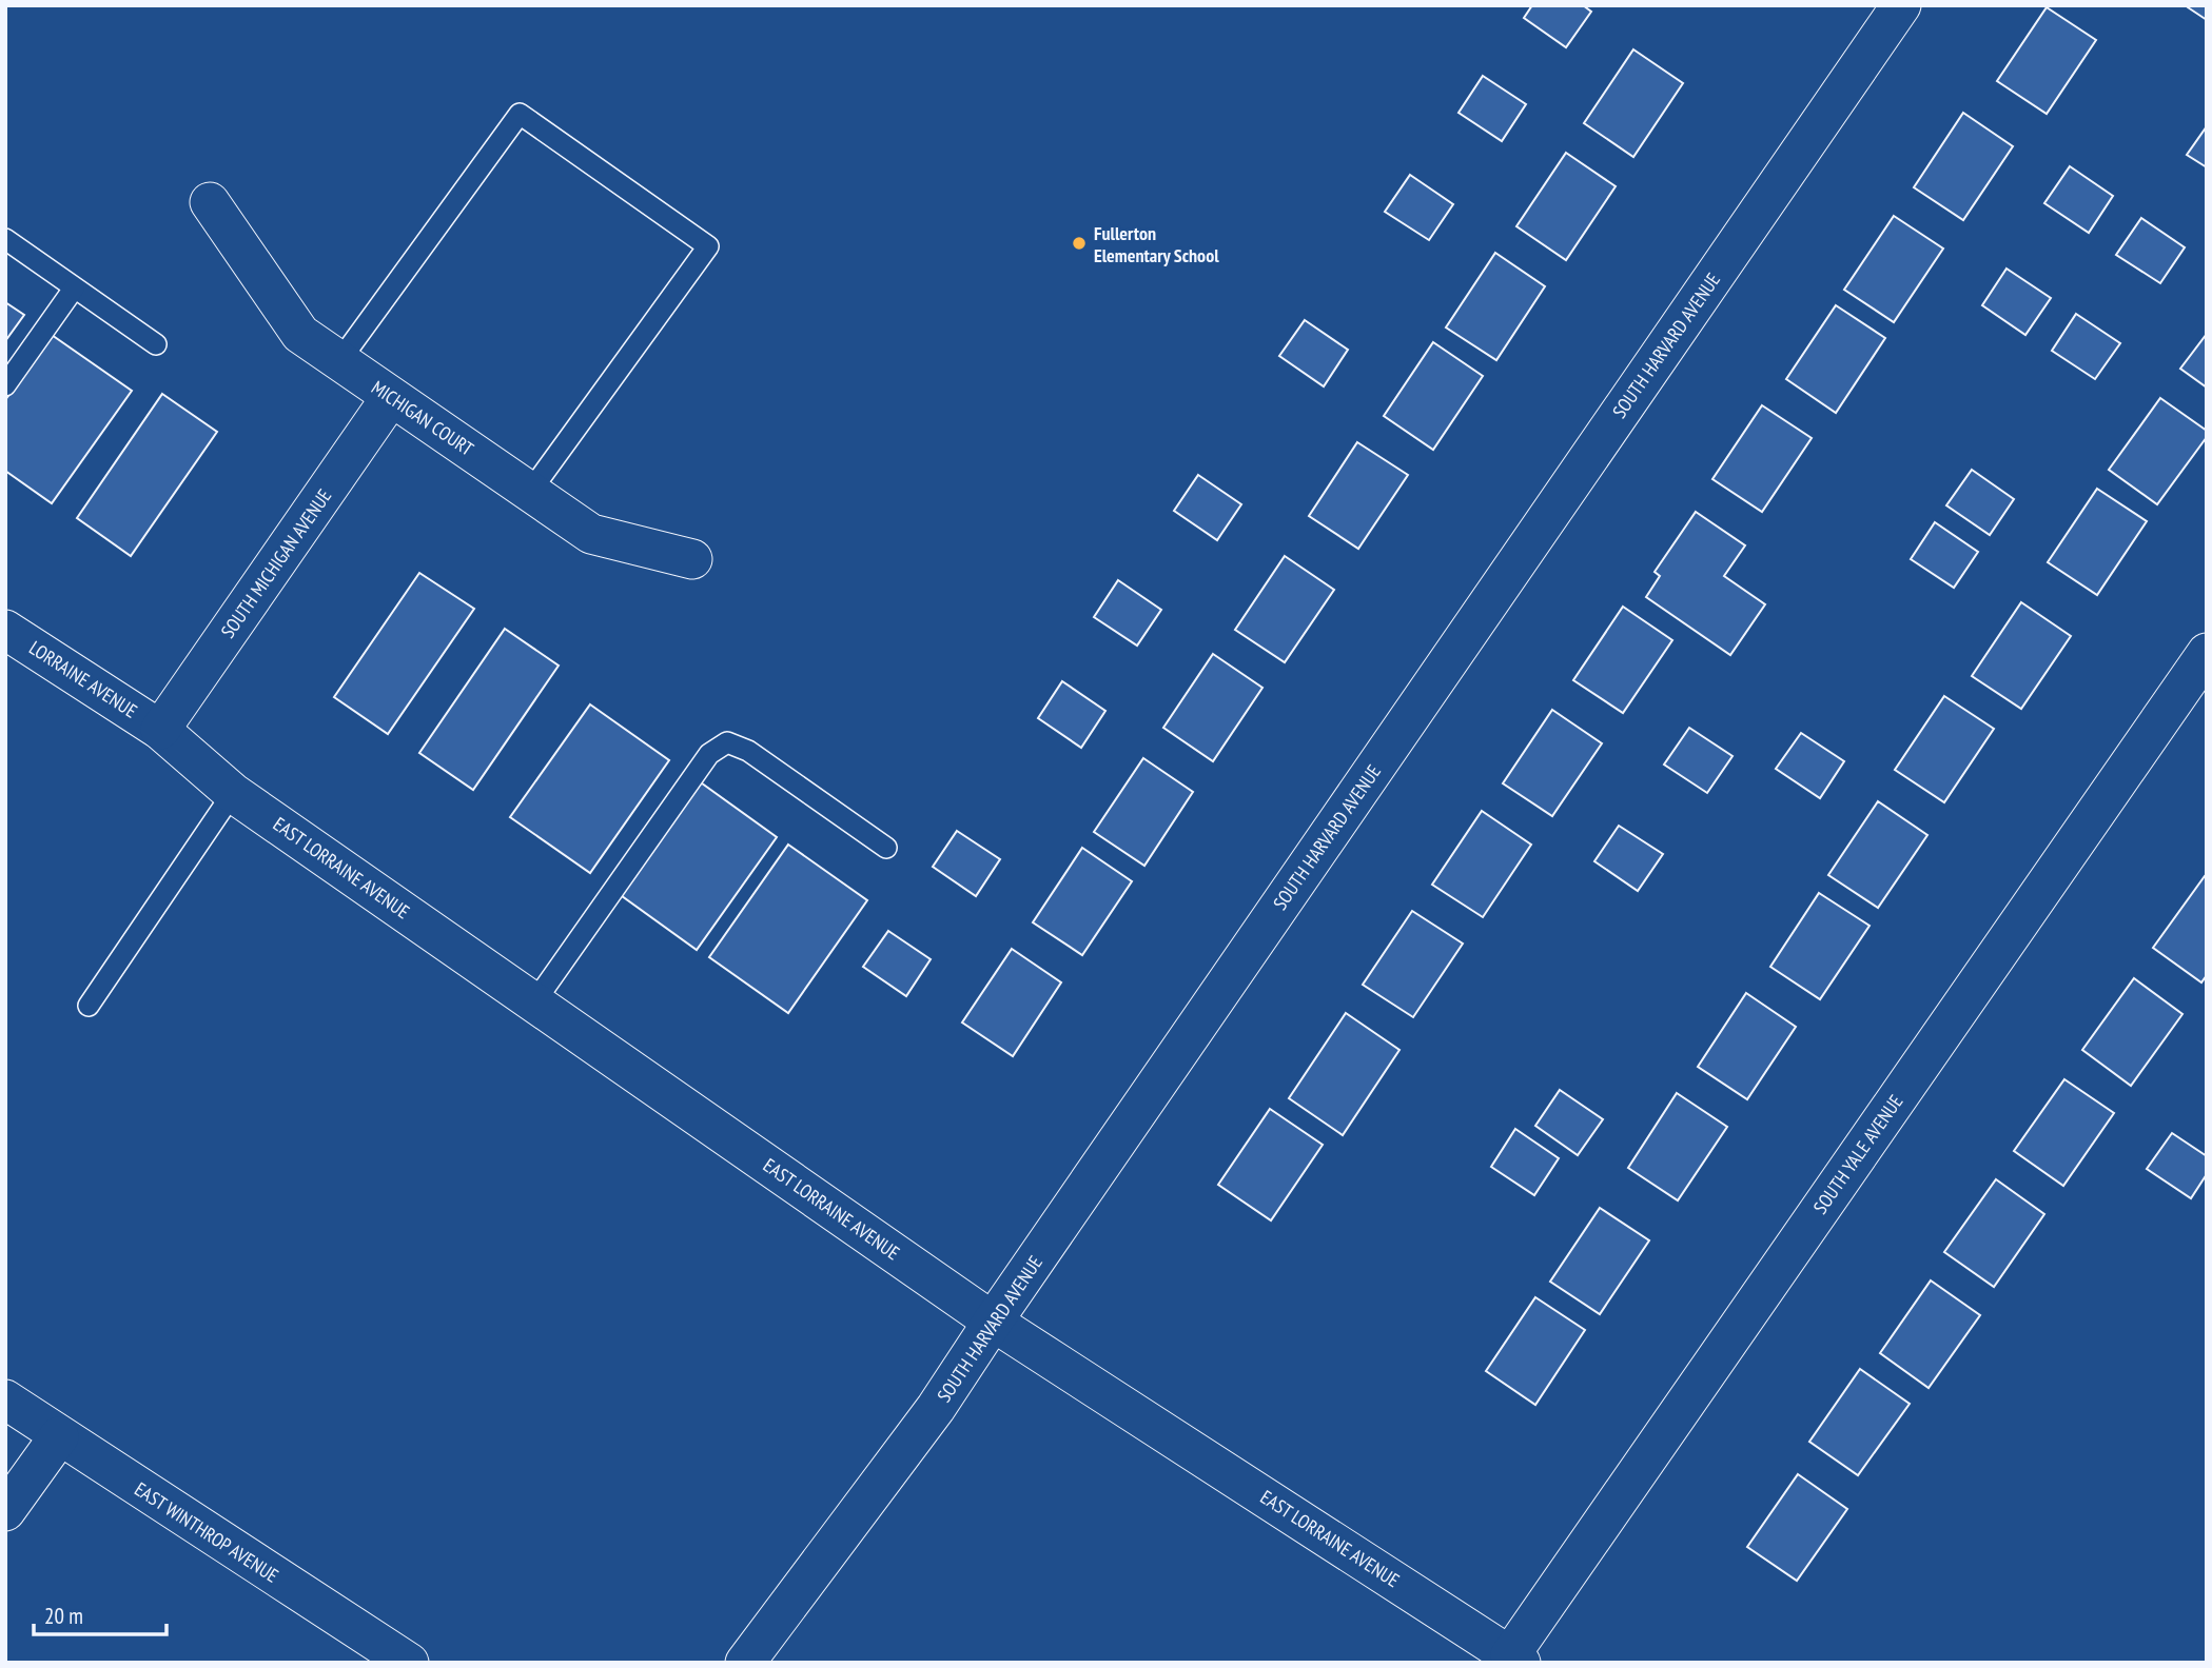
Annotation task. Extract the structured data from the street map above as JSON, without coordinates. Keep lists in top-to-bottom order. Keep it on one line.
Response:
{"streets":{"street":["SOUTH HARVARD AVENUE","MICHIGAN COURT","SOUTH MICHIGAN AVENUE","LORRAINE AVENUE","EAST LORRAINE AVENUE","SOUTH YALE AVENUE","EAST WINTHROP AVENUE"]},"crossings":[["SOUTH HARVARD AVENUE","EAST LORRAINE AVENUE"],["MICHIGAN COURT","SOUTH MICHIGAN AVENUE"],["SOUTH MICHIGAN AVENUE","LORRAINE AVENUE"],["SOUTH MICHIGAN AVENUE","EAST LORRAINE AVENUE"],["LORRAINE AVENUE","EAST LORRAINE AVENUE"],["EAST LORRAINE AVENUE","SOUTH YALE AVENUE"]],"places":["Fullerton Elementary School"],"scale_bar":"20 m"}
